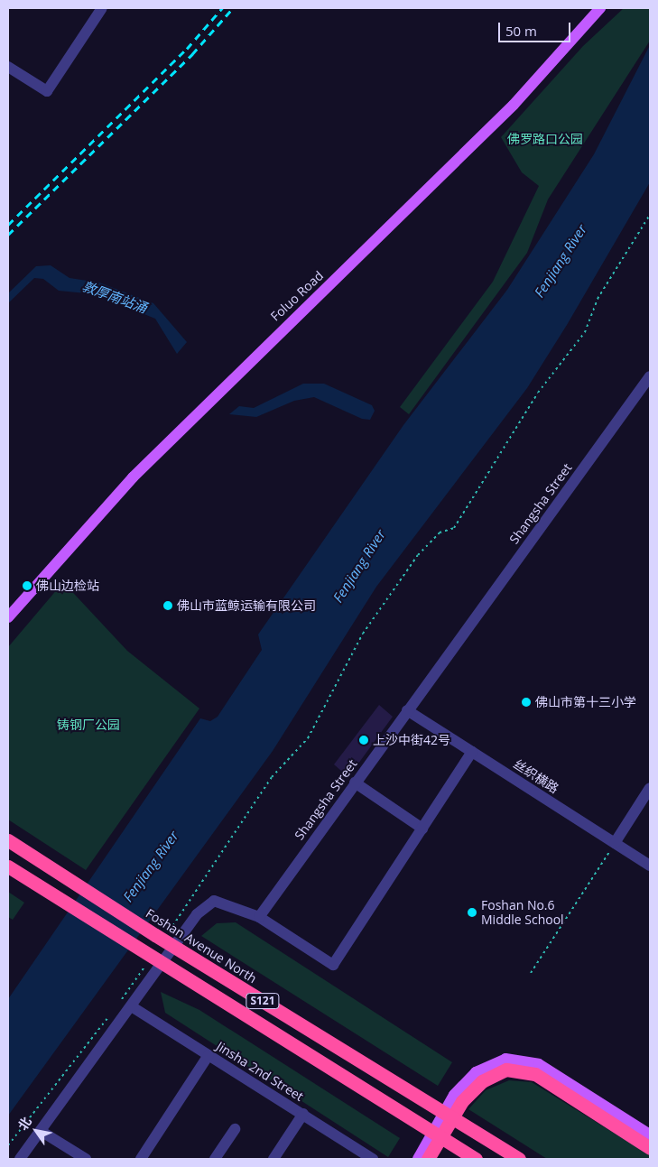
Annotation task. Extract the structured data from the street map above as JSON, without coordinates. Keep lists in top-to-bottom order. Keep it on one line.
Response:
{"streets":{"highway":["Foshan Avenue North","S121"],"main road":["Foluo Road"],"street":["Shangsha Street","丝织横路","Jinsha 2nd Street"]},"crossings":[["Shangsha Street","丝织横路"]],"water":["Fenjiang River","敦厚南站涌"],"parks":["佛罗路口公园","铸钢厂公园"],"places":["佛山边检站","佛山市蓝鲸运输有限公司","佛山市第十三小学","上沙中街42号","Foshan No.6 Middle School"],"scale_bar":"50 m","north":"top left"}
